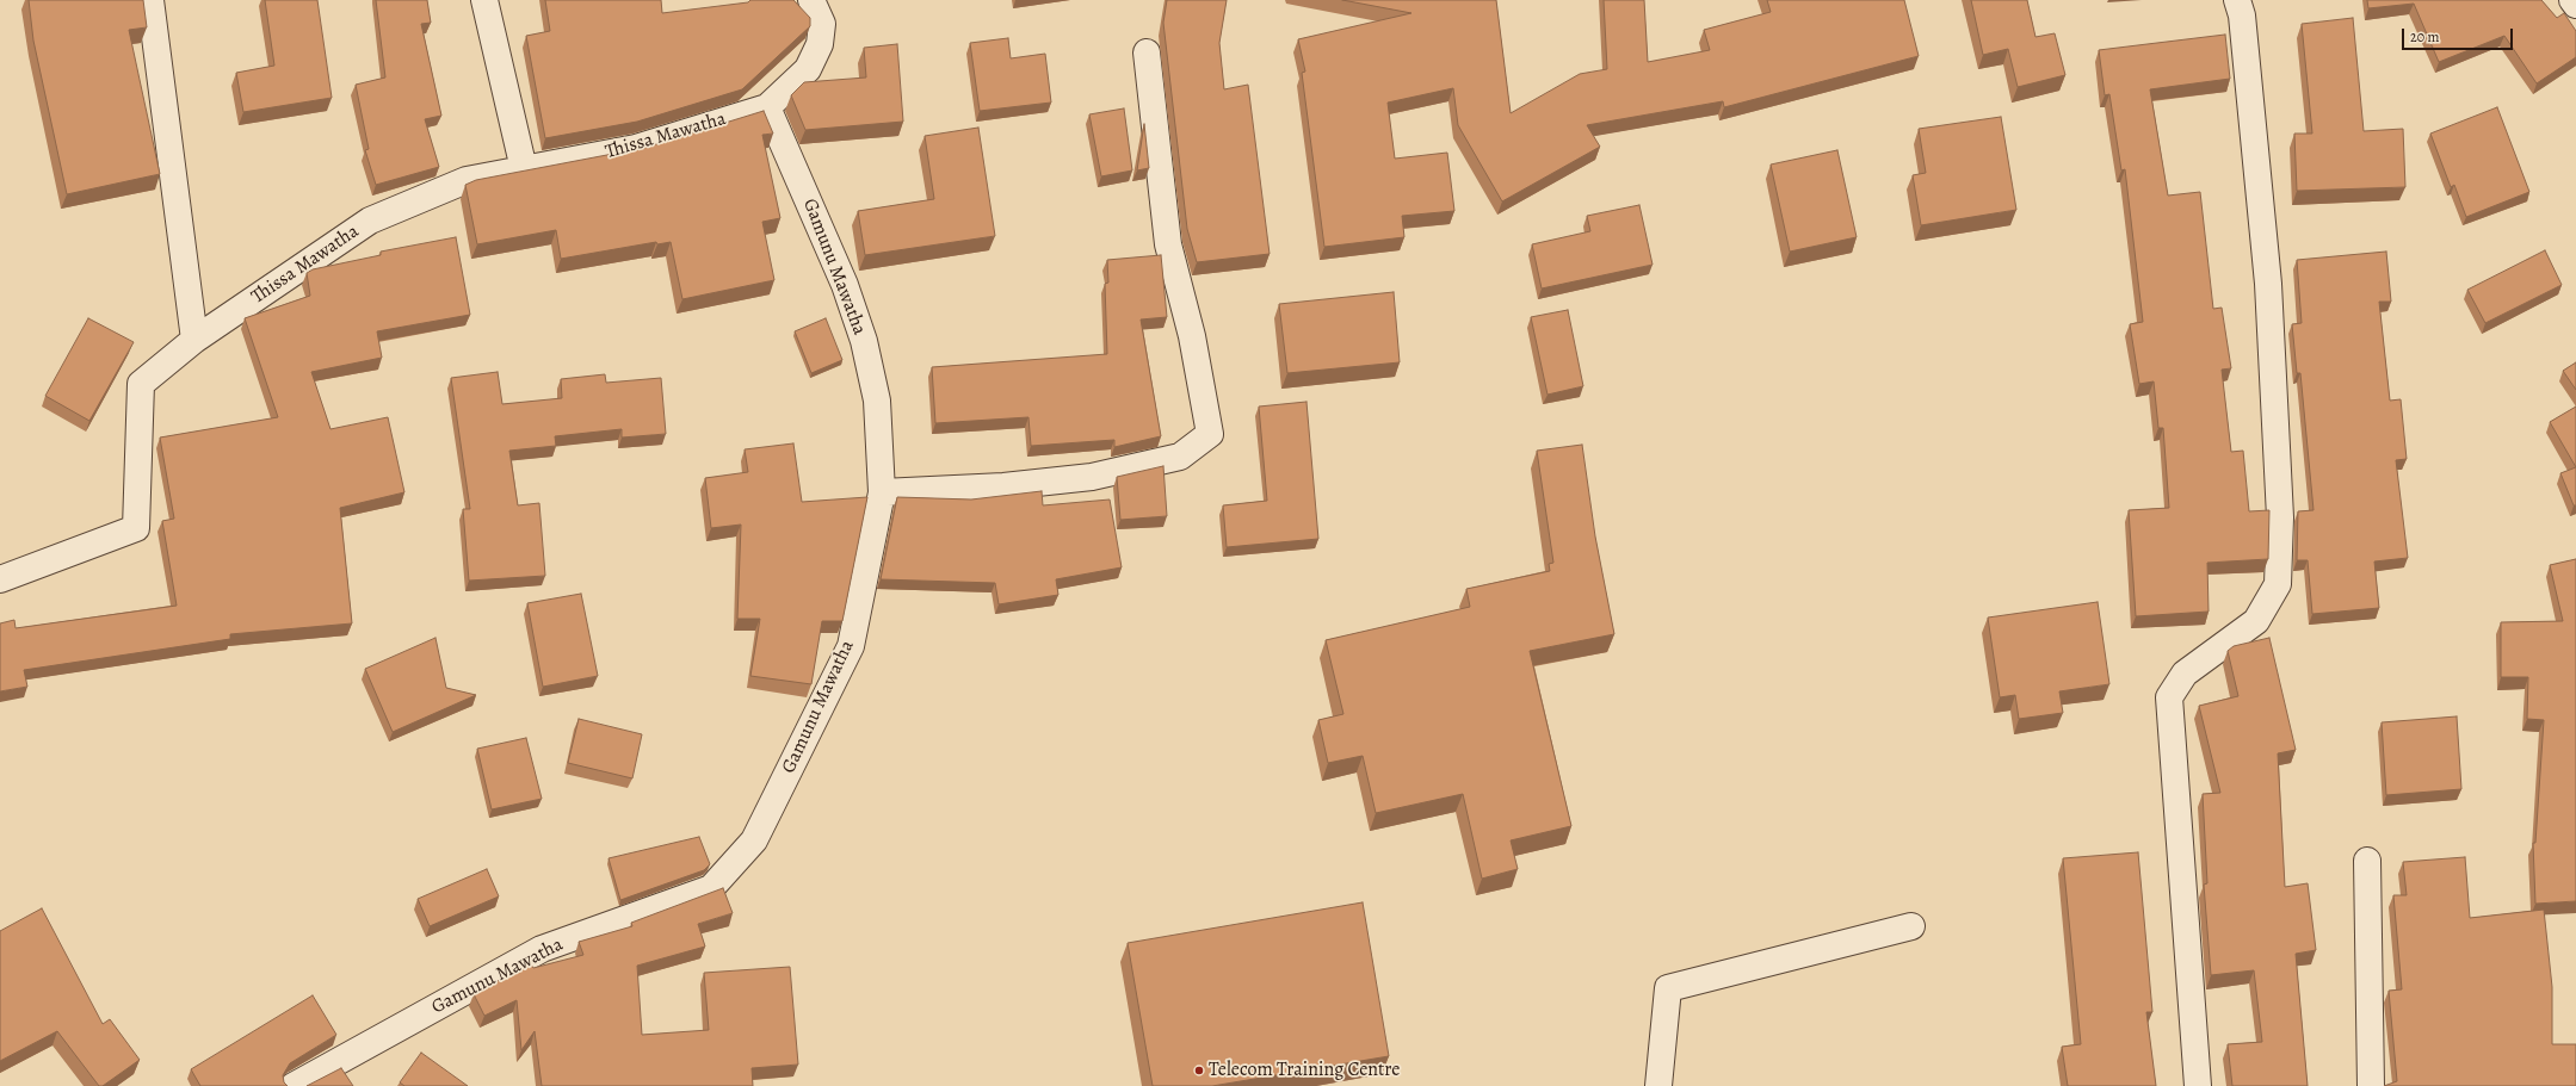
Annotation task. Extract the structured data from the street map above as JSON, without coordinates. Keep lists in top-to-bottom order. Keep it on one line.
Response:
{"streets":{"street":["Thissa Mawatha","Gamunu Mawatha"]},"crossings":[["Thissa Mawatha","Gamunu Mawatha"]],"places":["Telecom Training Centre"],"scale_bar":"20 m"}
